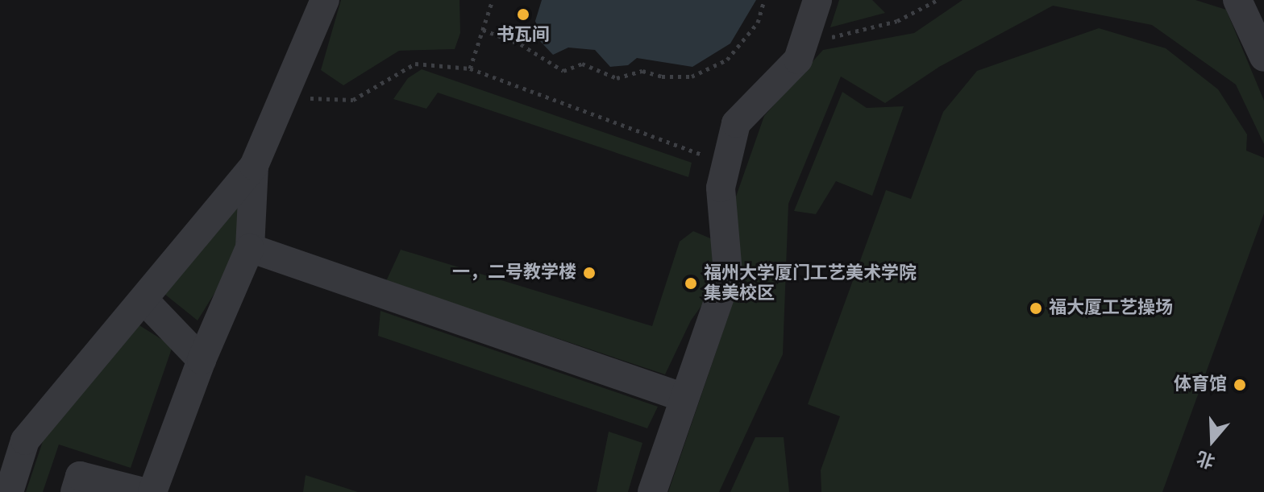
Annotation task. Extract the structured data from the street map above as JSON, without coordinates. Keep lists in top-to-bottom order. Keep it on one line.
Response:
{"places":["书瓦间","一，二号教学楼","福州大学厦门工艺美术学院 集美校区","福大厦工艺操场","体育馆"],"north":"bottom"}
